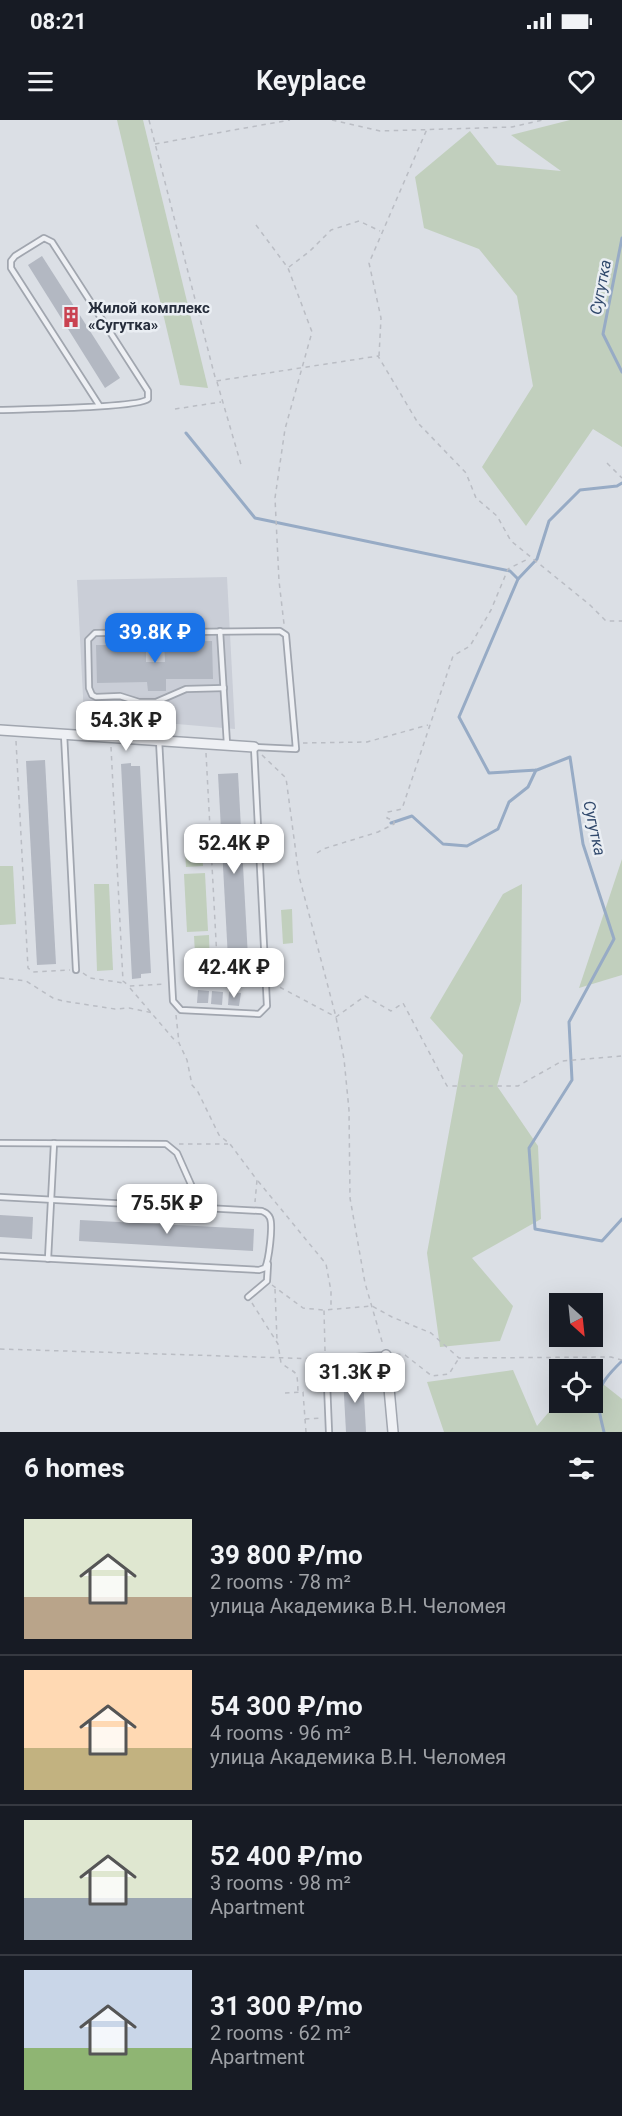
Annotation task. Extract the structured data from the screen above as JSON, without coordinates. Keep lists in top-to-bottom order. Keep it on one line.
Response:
{"water":["Сугутка"],"places":{"building":["Жилой комплекс «Сугутка»"]},"north":"bottom right","page":{"status":"08:21","header":"Keyplace","price":["39.8K ₽","54.3K ₽","52.4K ₽","42.4K ₽","75.5K ₽","31.3K ₽"],"heading":"6 homes","list":[{"name":"39 800 ₽/mo","note":"2 rooms · 78 m² · улица Академика В.Н. Челомея"},{"name":"54 300 ₽/mo","note":"4 rooms · 96 m² · улица Академика В.Н. Челомея"},{"name":"52 400 ₽/mo","note":"3 rooms · 98 m² · Apartment"},{"name":"31 300 ₽/mo","note":"2 rooms · 62 m² · Apartment"}]}}
